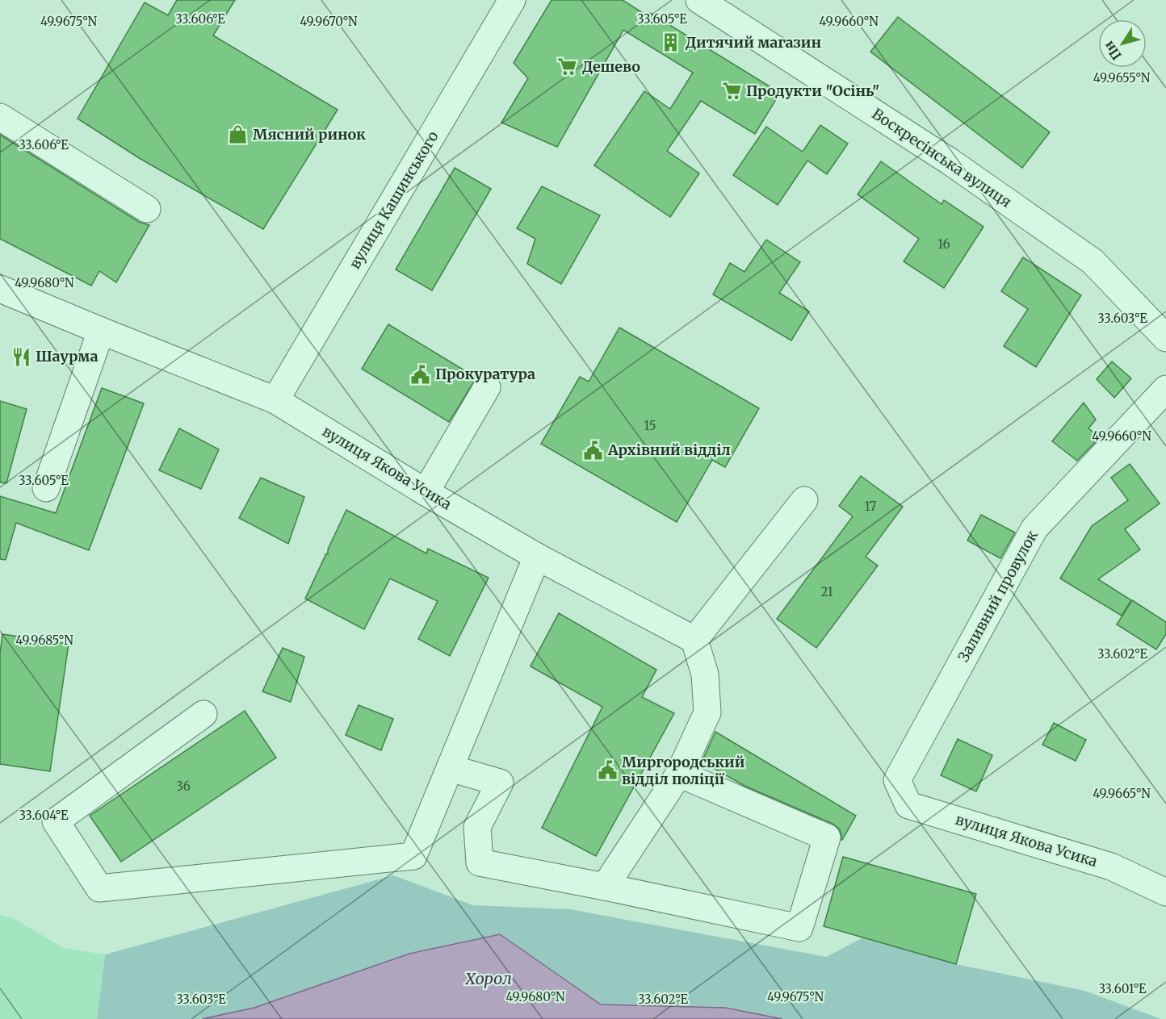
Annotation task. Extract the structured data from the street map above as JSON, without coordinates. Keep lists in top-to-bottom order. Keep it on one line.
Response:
{"streets":{"street":["Воскресінська вулиця","вулиця Кашинського","вулиця Якова Усика","Заливний провулок"]},"crossings":[["вулиця Кашинського","вулиця Якова Усика"],["вулиця Якова Усика","Заливний провулок"]],"water":["Хорол"],"places":{"building":["Дитячий магазин"],"supermarket":["Дешево","Продукти \"Осінь\""],"shop":["Мясний ринок"],"restaurant":["Шаурма"],"public building":["Прокуратура","Архівний відділ","Миргородський відділ поліції"]},"house_numbers":["16","15","17","21","36"],"north":"bottom left","coordinates":["33.606°E","33.605°E","49.9675°N","49.9670°N","49.9660°N","49.9655°N","49.9680°N","33.603°E","49.9685°N","33.602°E","49.9665°N","33.604°E","33.601°E"]}
